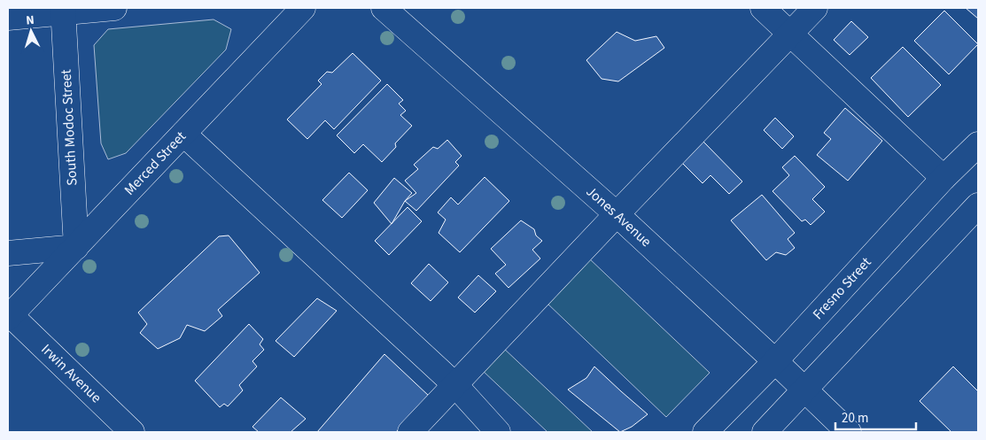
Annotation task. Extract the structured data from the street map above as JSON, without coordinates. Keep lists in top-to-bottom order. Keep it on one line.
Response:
{"streets":{"street":["South Modoc Street","Merced Street","Jones Avenue","Fresno Street","Irwin Avenue"]},"crossings":[["South Modoc Street","Merced Street"],["Merced Street","Irwin Avenue"],["Jones Avenue","Fresno Street"]],"scale_bar":"20 m","north":"top"}
